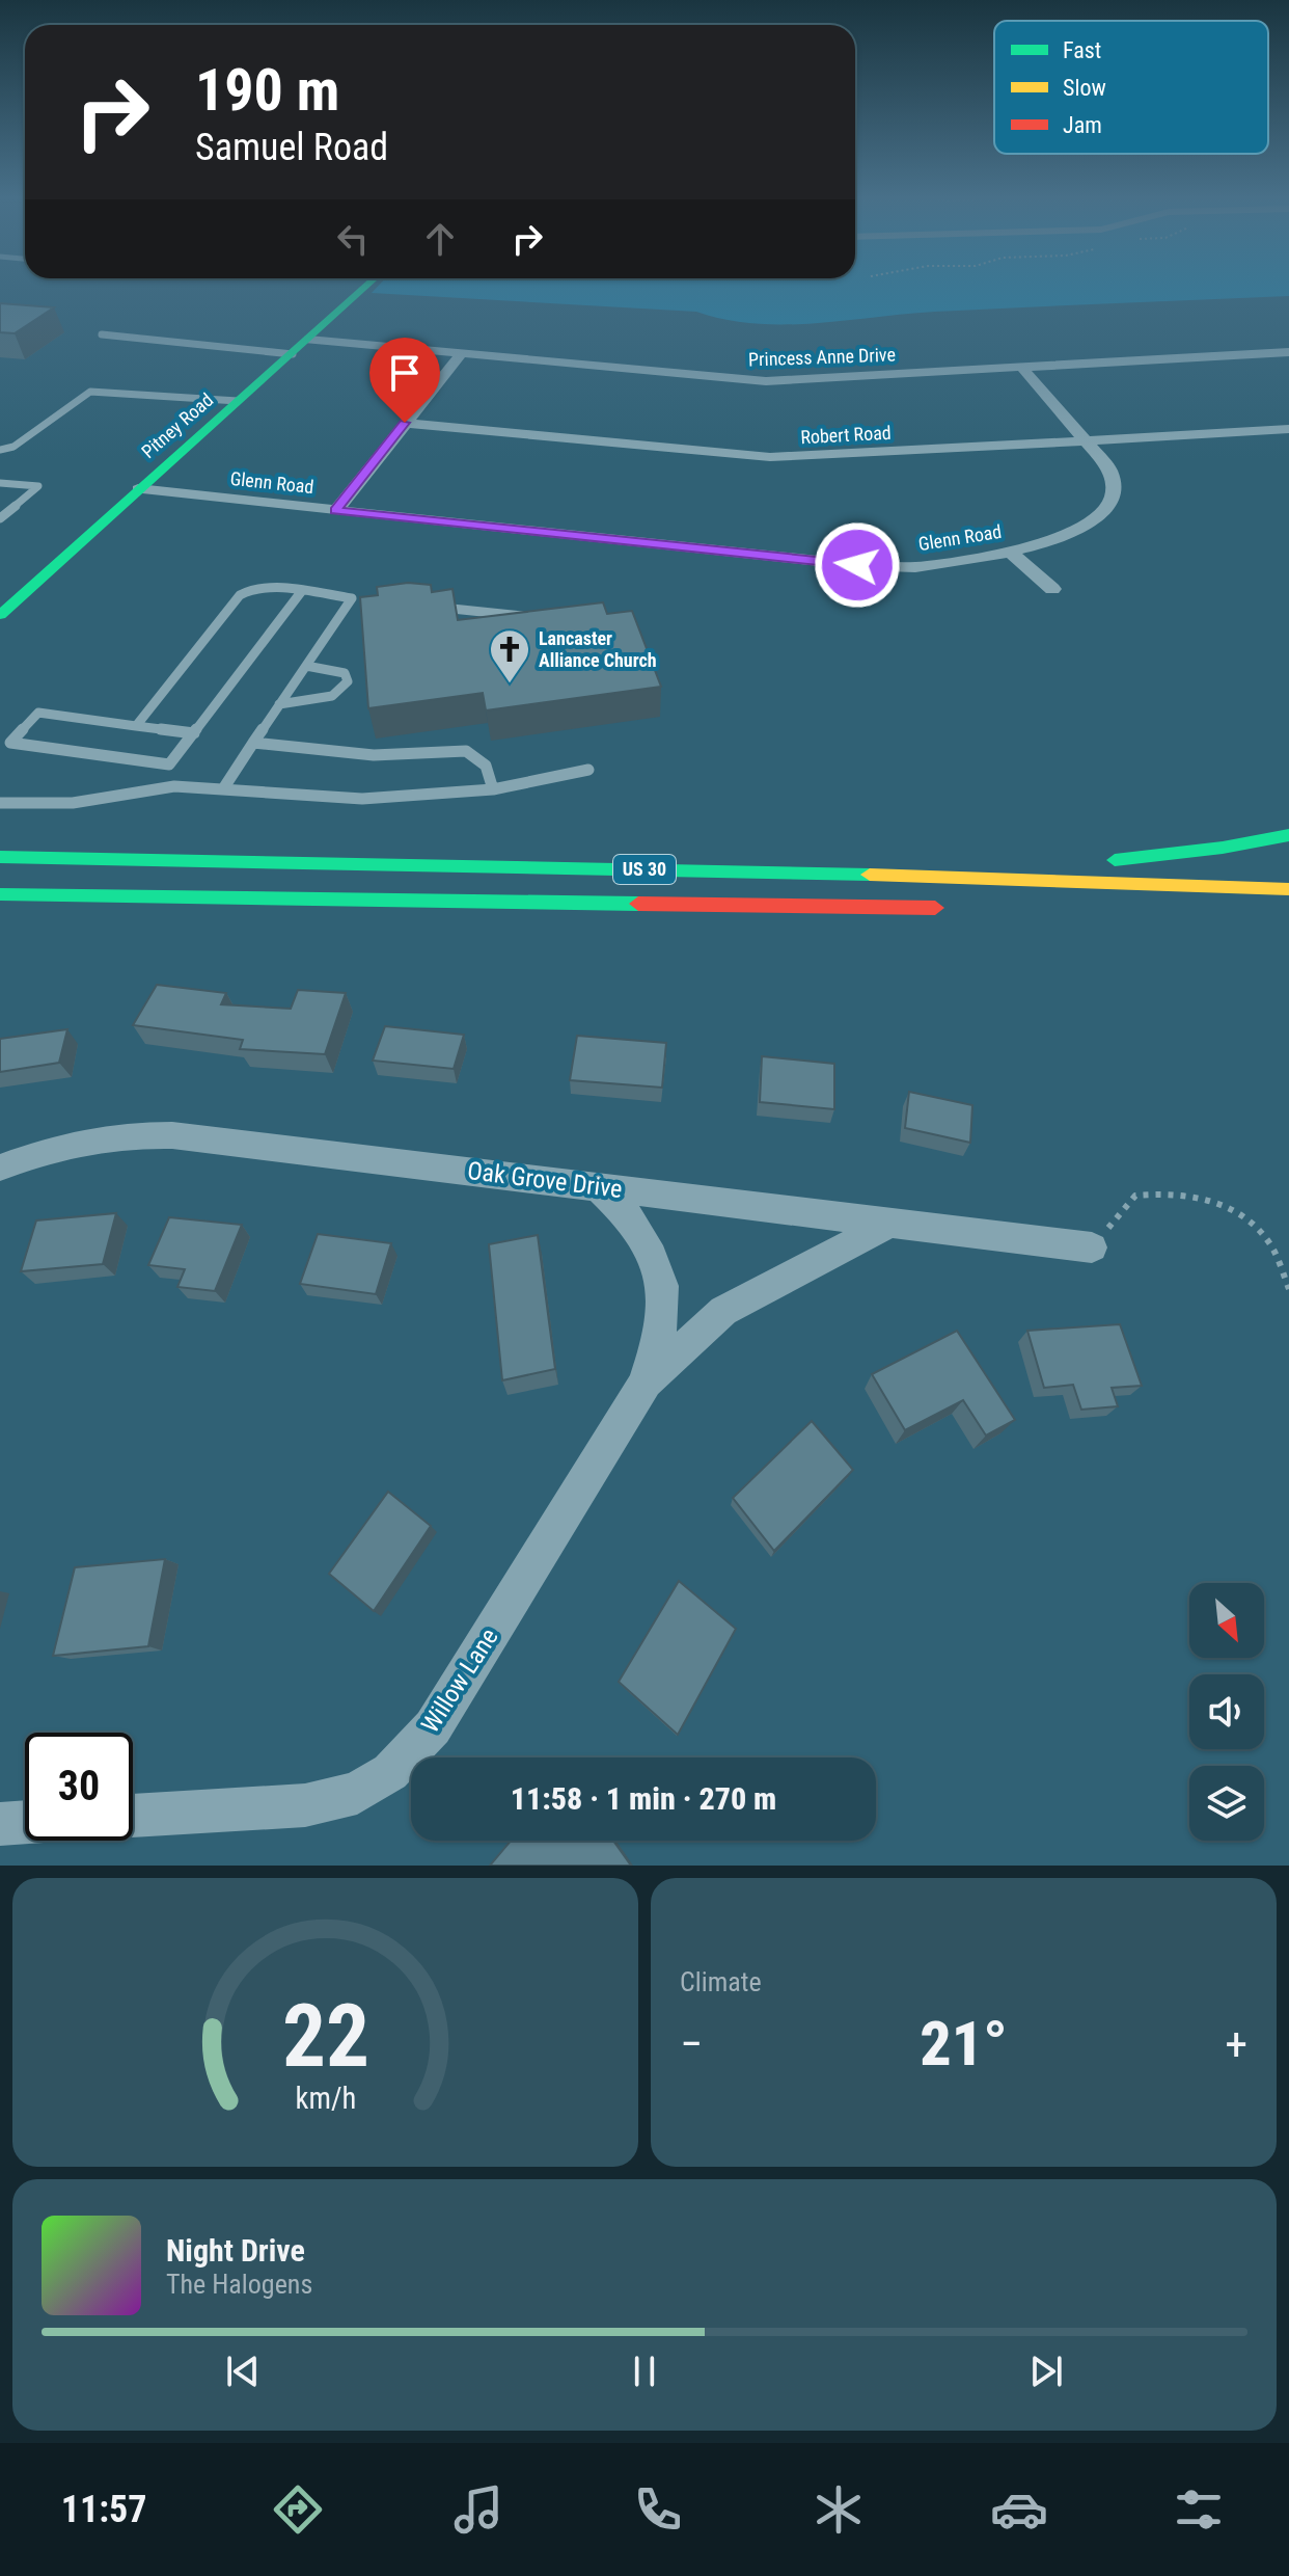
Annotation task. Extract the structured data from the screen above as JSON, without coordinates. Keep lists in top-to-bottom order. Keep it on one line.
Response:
{"streets":{"main road":["Pitney Road","US 30"],"street":["Princess Anne Drive","Robert Road","Glenn Road","Oak Grove Drive","Willow Lane"]},"crossings":[["Princess Anne Drive","Pitney Road"],["Princess Anne Drive","Glenn Road"],["Pitney Road","Glenn Road"],["Robert Road","Glenn Road"],["Oak Grove Drive","Willow Lane"]],"places":{"church":["Lancaster Alliance Church"]},"legend":["Fast","Slow","Jam"],"north":"bottom right","page":{"turn":["190 m","Samuel Road"],"limit":"30","trip":"11:58 · 1 min · 270 m","tile":"Climate","heat":["−","21°","+"],"song":["Night Drive","The Halogens"],"tabs":"11:57","gauge":["22","km/h"]}}
